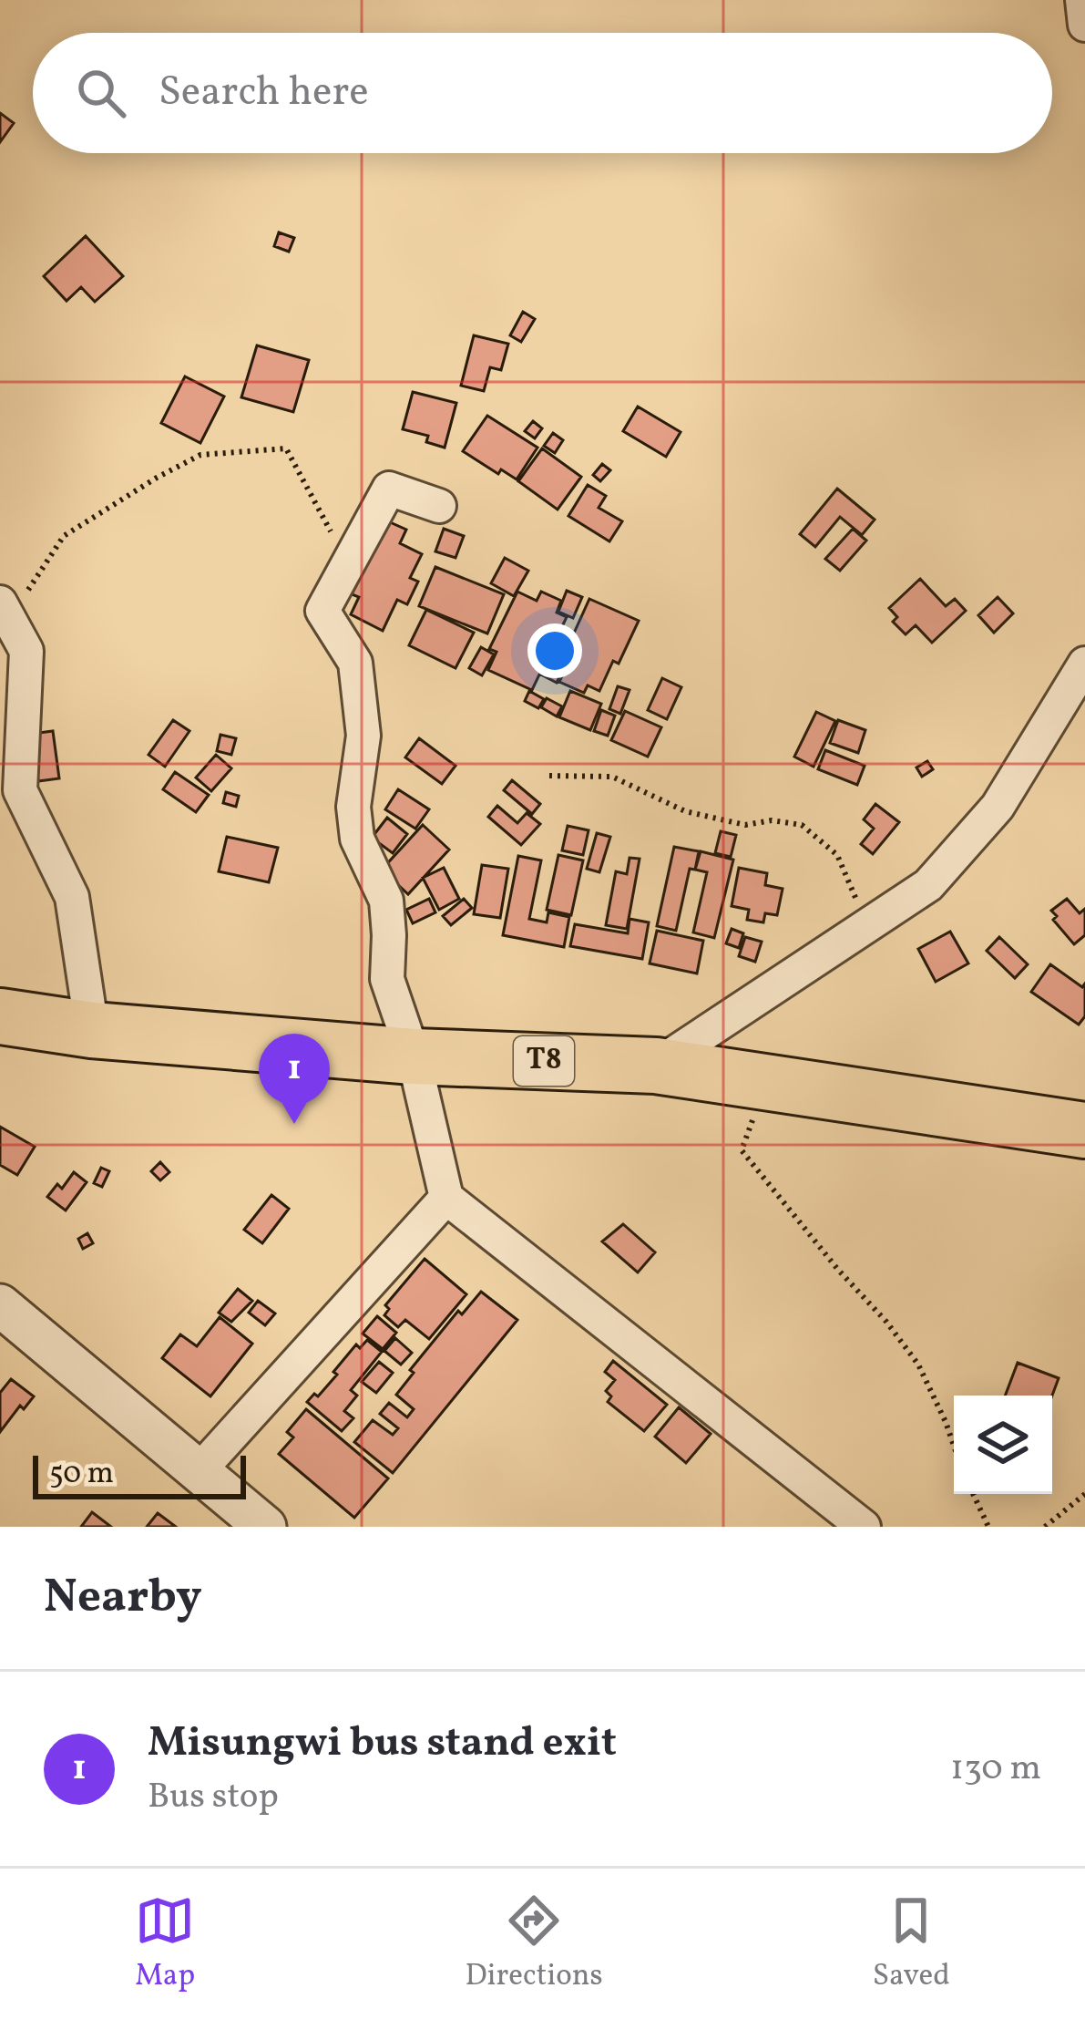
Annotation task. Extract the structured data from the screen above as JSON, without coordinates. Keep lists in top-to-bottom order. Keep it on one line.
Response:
{"streets":{"highway":["T8"]},"scale_bar":"50 m","page":{"search":"Search here","pins":"1","scale":"50 m","heading":"Nearby","list":[{"mark":"1","name":"Misungwi bus stand exit","note":"Bus stop","value":"130 m"}],"nav":["Map","Directions","Saved"]}}
